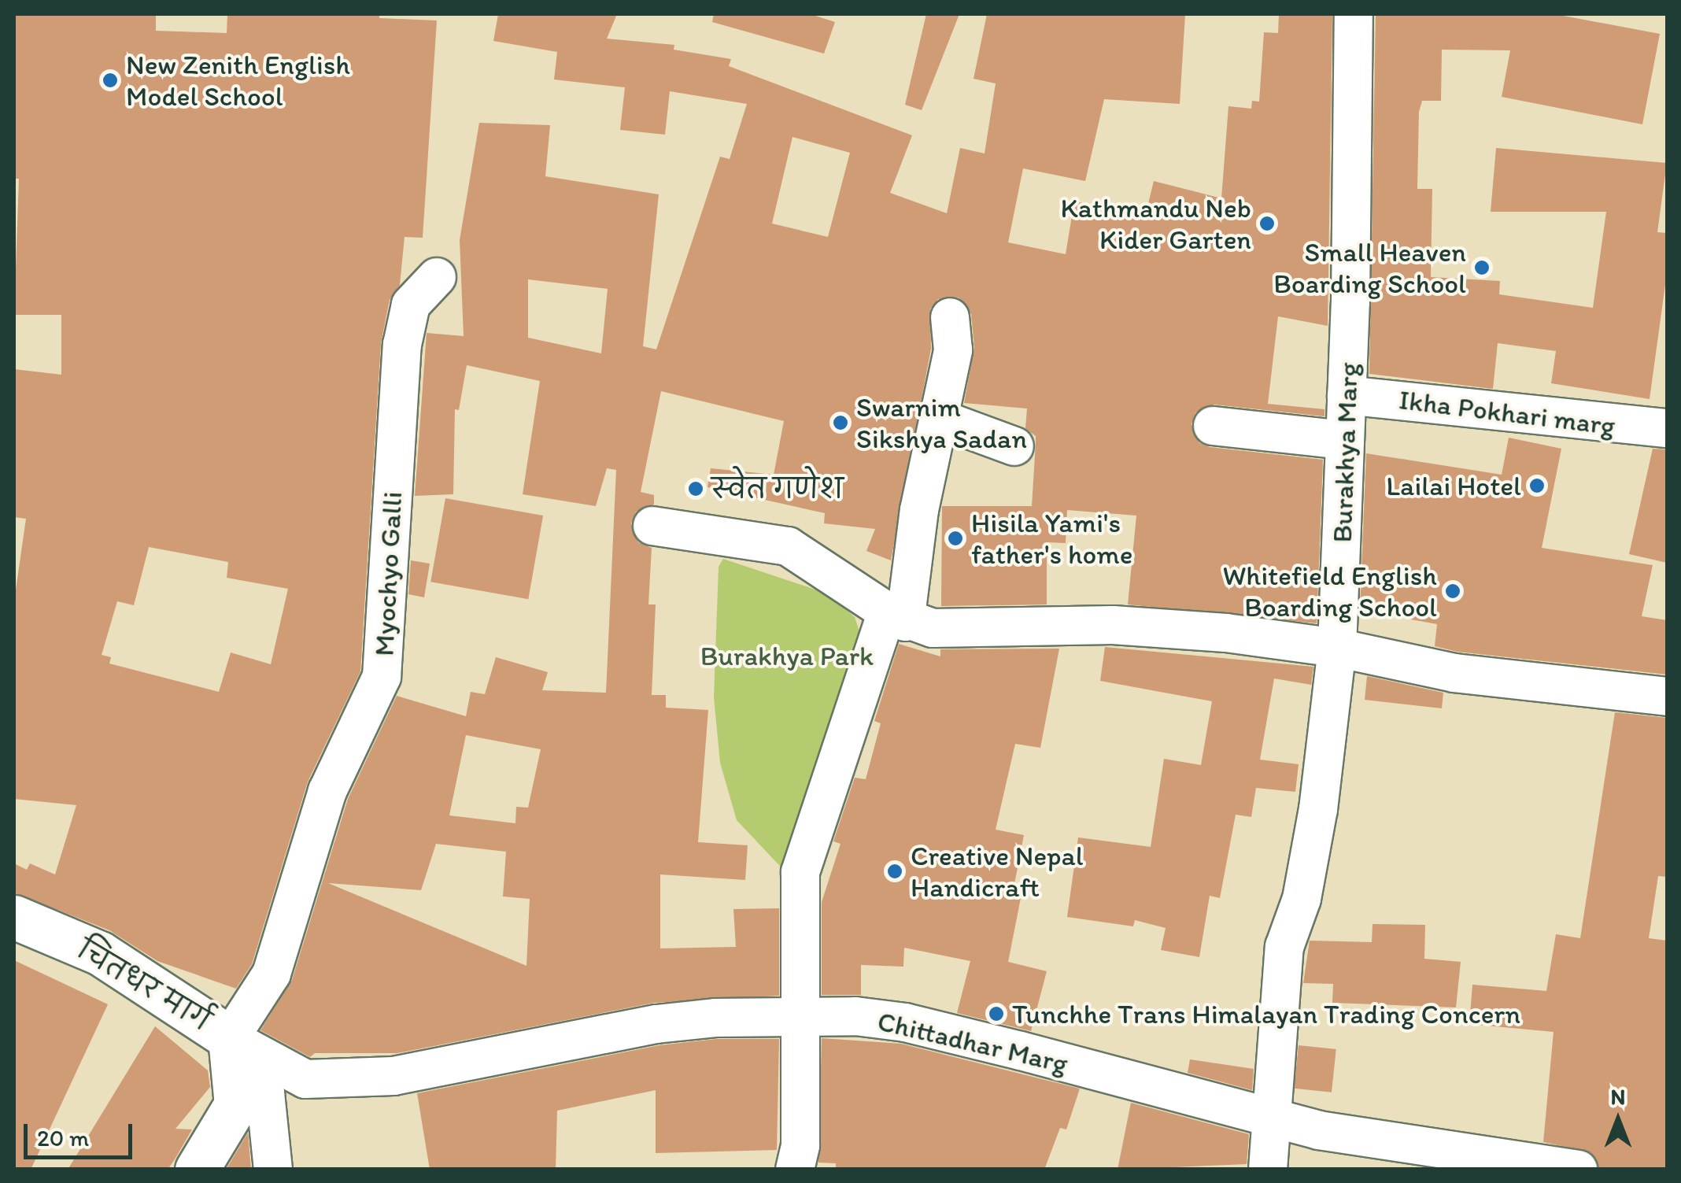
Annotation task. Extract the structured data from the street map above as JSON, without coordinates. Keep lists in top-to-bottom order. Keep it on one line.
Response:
{"streets":{"street":["Ikha Pokhari marg","Burakhya Marg","Myochyo Galli","चितधर मार्ग","Chittadhar Marg"]},"crossings":[["Ikha Pokhari marg","Burakhya Marg"],["Burakhya Marg","Chittadhar Marg"],["Myochyo Galli","चितधर मार्ग"],["Myochyo Galli","Chittadhar Marg"],["चितधर मार्ग","Chittadhar Marg"]],"parks":["Burakhya Park"],"places":["New Zenith English Model School","Kathmandu Neb Kider Garten","Small Heaven Boarding School","Swarnim Sikshya Sadan","Lailai Hotel","स्वेत गणेश","Hisila Yami's father's home","Whitefield English Boarding School","Creative Nepal Handicraft","Tunchhe Trans Himalayan Trading Concern"],"scale_bar":"20 m","north":"top"}
